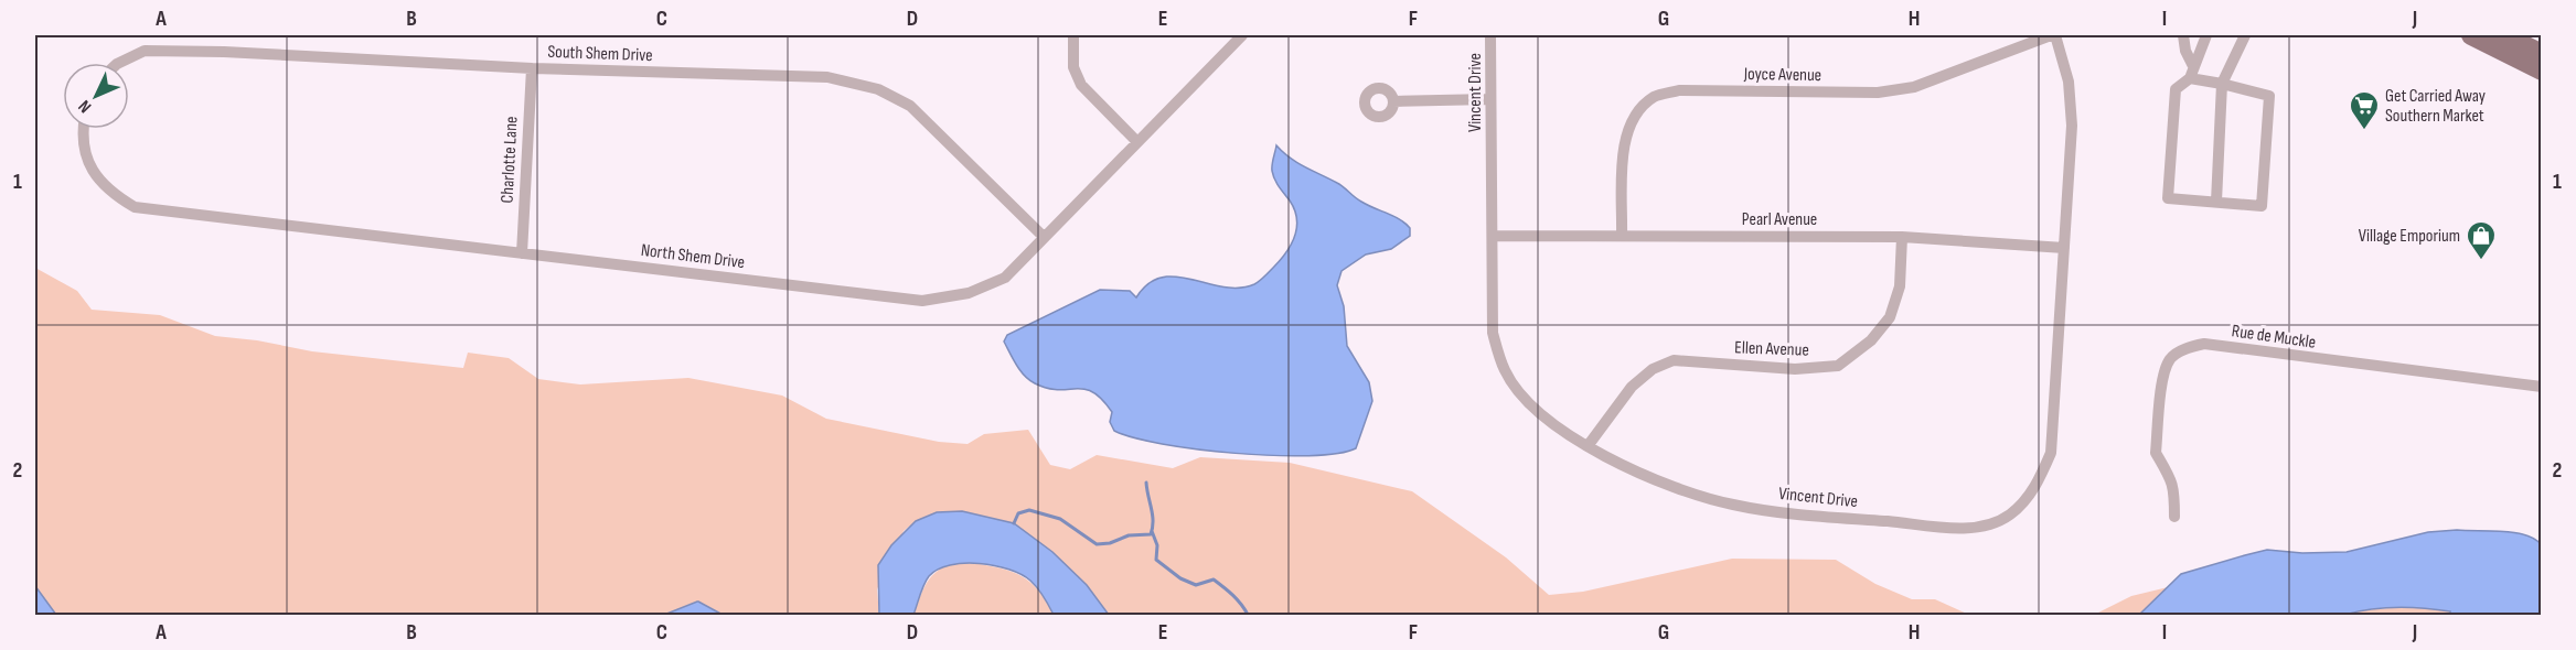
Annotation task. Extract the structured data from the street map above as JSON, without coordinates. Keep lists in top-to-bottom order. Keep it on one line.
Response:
{"streets":{"street":["South Shem Drive","Joyce Avenue","Vincent Drive","Charlotte Lane","Pearl Avenue","North Shem Drive","Rue de Muckle","Ellen Avenue"]},"crossings":[["South Shem Drive","Charlotte Lane"],["South Shem Drive","North Shem Drive"],["Joyce Avenue","Vincent Drive"],["Joyce Avenue","Pearl Avenue"],["Vincent Drive","Pearl Avenue"],["Vincent Drive","Ellen Avenue"],["Charlotte Lane","North Shem Drive"],["Pearl Avenue","Ellen Avenue"]],"places":{"supermarket":["Get Carried Away Southern Market"],"shop":["Village Emporium"]},"north":"bottom left","grid":{"columns":["A","B","C","D","E","F","G","H","I","J"],"rows":["1","2"]}}
